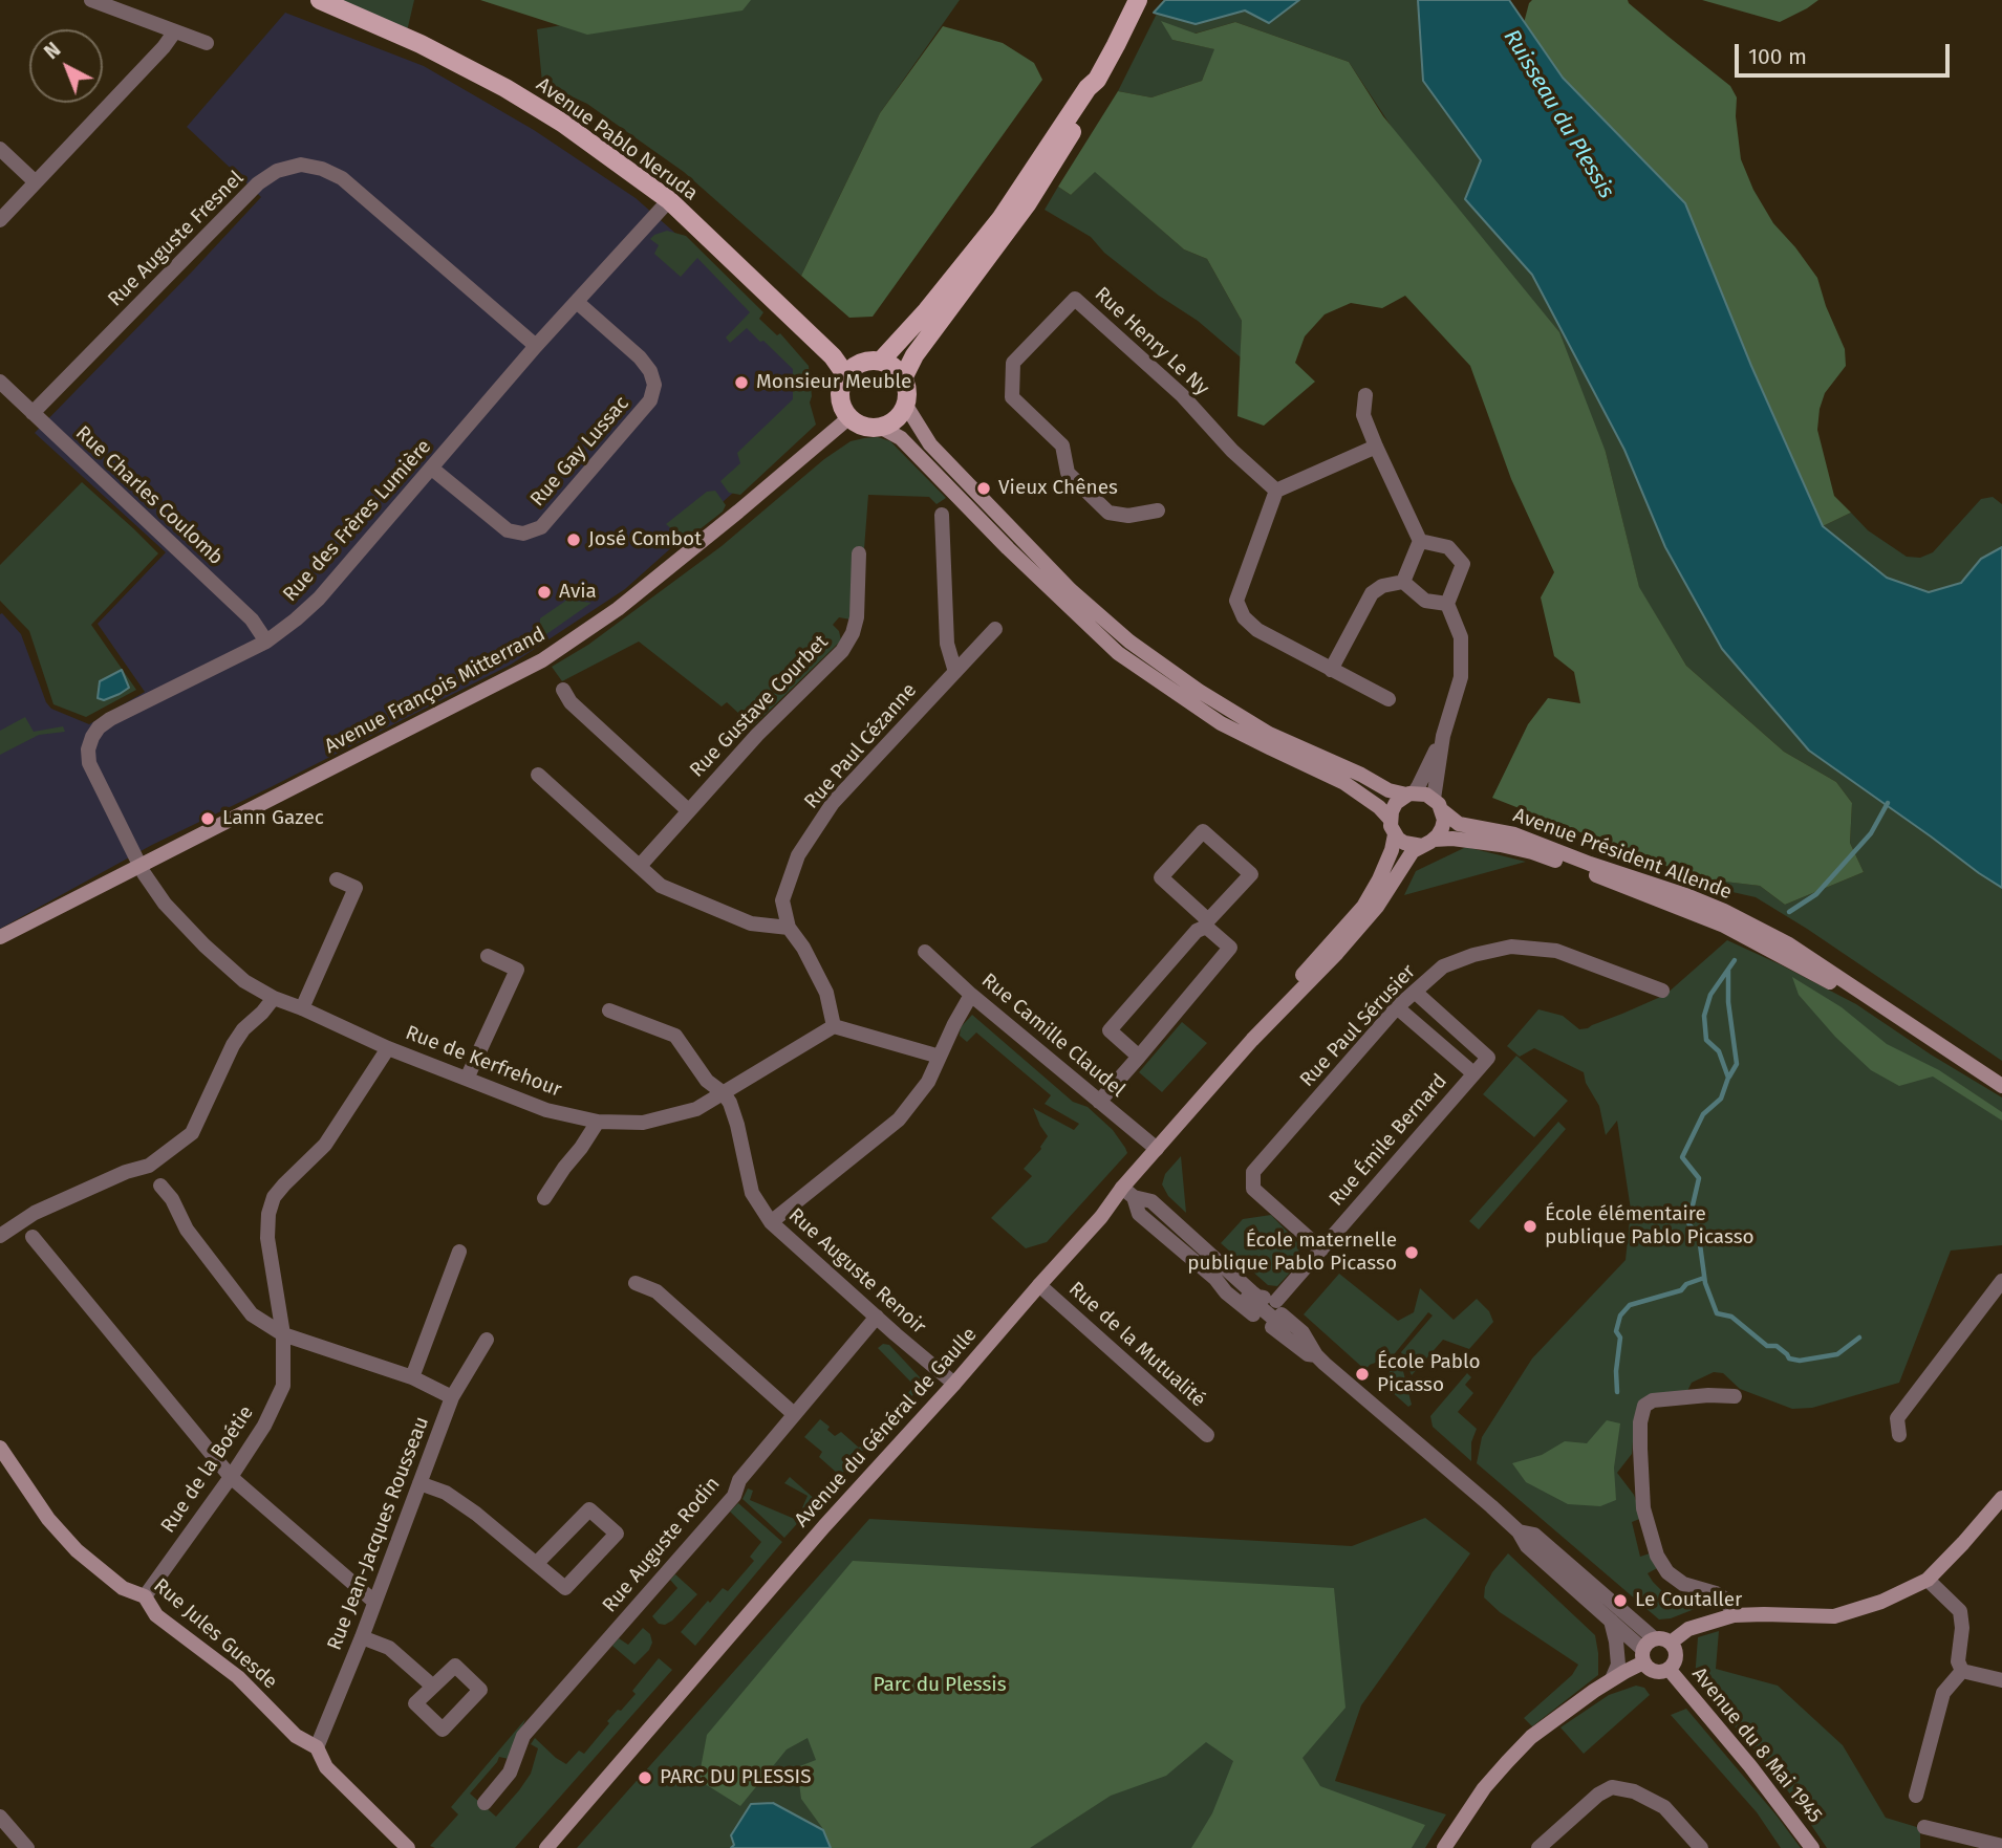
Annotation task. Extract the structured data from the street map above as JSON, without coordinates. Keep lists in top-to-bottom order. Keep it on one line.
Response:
{"streets":{"main road":["Avenue Pablo Neruda","Avenue François Mitterrand","Avenue Président Allende","Avenue du Général de Gaulle","Rue Jules Guesde","Avenue du 8 Mai 1945"],"street":["Rue Auguste Fresnel","Rue Henry Le Ny","Rue Gay Lussac","Rue Charles Coulomb","Rue des Frères Lumière","Rue Gustave Courbet","Rue Paul Cézanne","Rue Paul Sérusier","Rue Camille Claudel","Rue de Kerfrehour","Rue Émile Bernard","Rue Auguste Renoir","Rue de la Mutualité","Rue de la Boétie","Rue Jean-Jacques Rousseau","Rue Auguste Rodin"]},"crossings":[["Avenue Pablo Neruda","Rue des Frères Lumière"],["Avenue Pablo Neruda","Avenue François Mitterrand"],["Rue Auguste Fresnel","Rue Charles Coulomb"],["Rue Auguste Fresnel","Rue des Frères Lumière"],["Rue Gay Lussac","Rue des Frères Lumière"],["Rue Charles Coulomb","Rue des Frères Lumière"],["Rue des Frères Lumière","Avenue François Mitterrand"],["Rue des Frères Lumière","Rue de Kerfrehour"],["Avenue François Mitterrand","Rue de Kerfrehour"],["Rue Paul Cézanne","Rue de Kerfrehour"],["Avenue Président Allende","Avenue du Général de Gaulle"],["Rue Paul Sérusier","Rue Émile Bernard"],["Rue Camille Claudel","Avenue du Général de Gaulle"],["Rue de Kerfrehour","Rue Auguste Renoir"],["Rue de Kerfrehour","Rue de la Boétie"],["Rue Auguste Renoir","Avenue du Général de Gaulle"],["Rue Auguste Renoir","Rue Auguste Rodin"],["Rue de la Mutualité","Avenue du Général de Gaulle"],["Rue de la Boétie","Rue Jules Guesde"],["Rue Jean-Jacques Rousseau","Rue Jules Guesde"]],"water":["Ruisseau du Plessis"],"parks":["Parc du Plessis"],"places":["Monsieur Meuble","Vieux Chênes","José Combot","Avia","Lann Gazec","École élémentaire publique Pablo Picasso","École maternelle publique Pablo Picasso","École Pablo Picasso","Le Coutaller","PARC DU PLESSIS"],"scale_bar":"100 m","north":"top left"}
